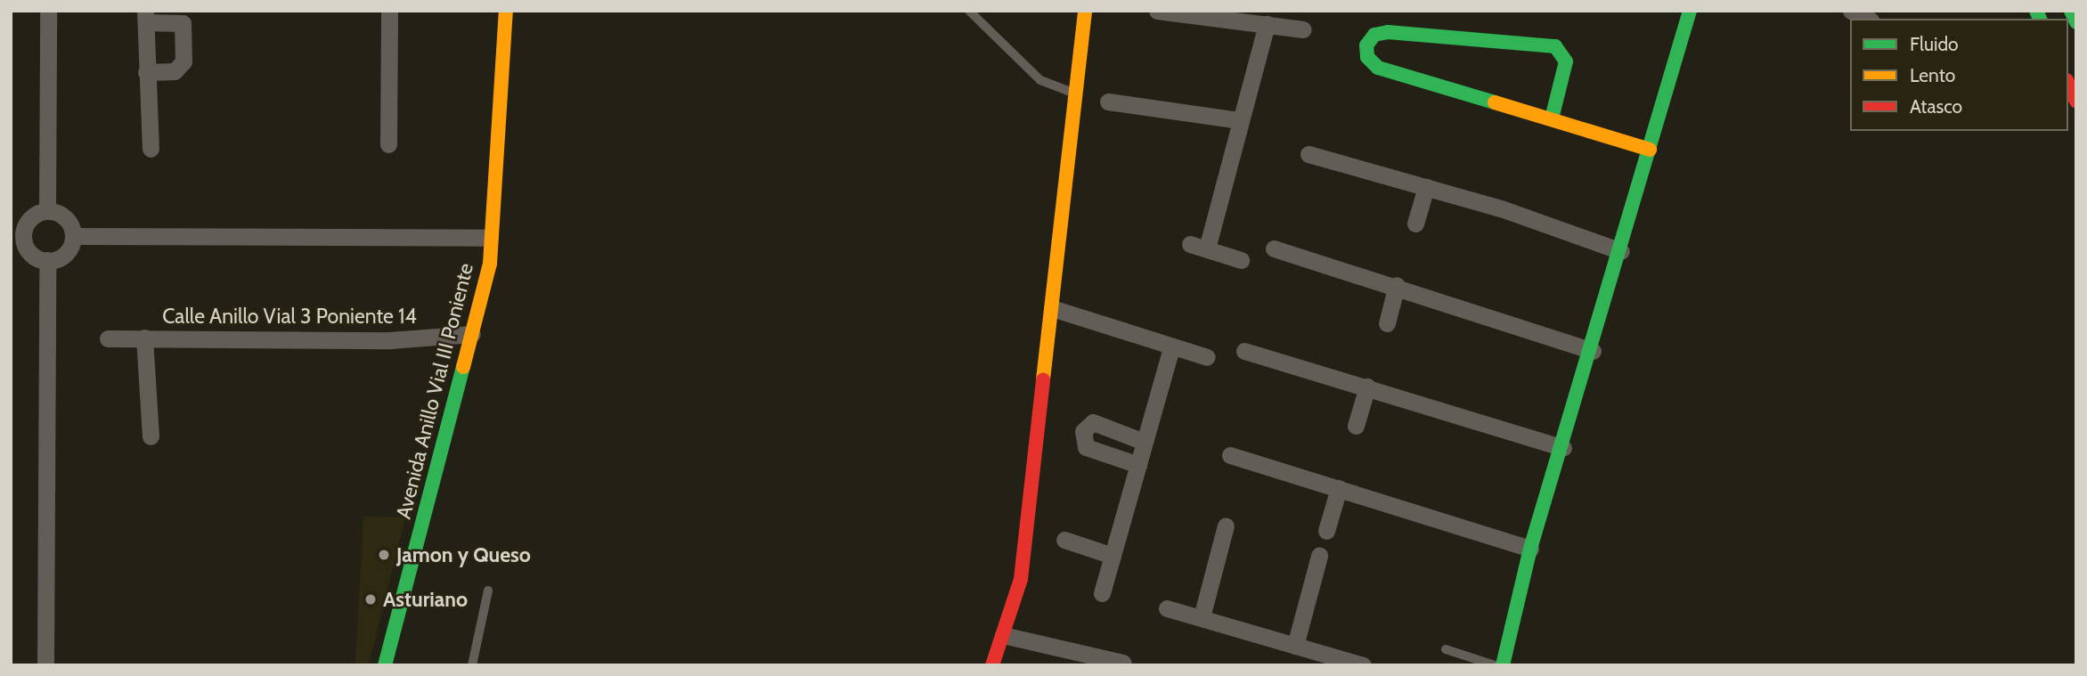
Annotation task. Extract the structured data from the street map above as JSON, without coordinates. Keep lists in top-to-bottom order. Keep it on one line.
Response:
{"streets":{"main road":["Avenida Anillo Vial III Poniente"],"street":["Calle Anillo Vial 3 Poniente 14"]},"crossings":[["Calle Anillo Vial 3 Poniente 14","Avenida Anillo Vial III Poniente"]],"places":["Jamon y Queso","Asturiano"],"legend":["Fluido","Lento","Atasco"]}
